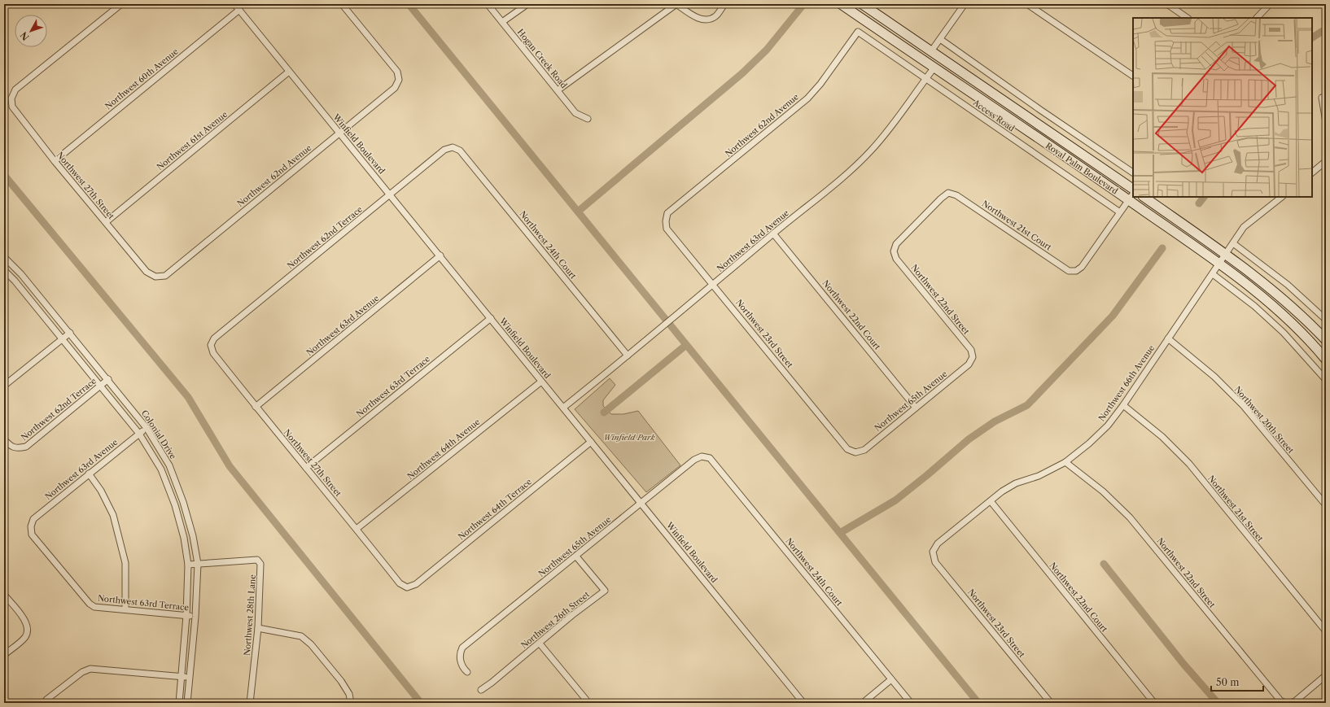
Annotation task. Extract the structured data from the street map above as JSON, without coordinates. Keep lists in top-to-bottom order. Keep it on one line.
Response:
{"streets":{"main road":["Royal Palm Boulevard"],"street":["Hogan Creek Road","Northwest 60th Avenue","Access Road","Northwest 62nd Avenue","Northwest 61st Avenue","Winfield Boulevard","Northwest 27th Street","Northwest 21st Court","Northwest 62nd Terrace","Northwest 63rd Avenue","Northwest 24th Court","Northwest 22nd Street","Northwest 22nd Court","Northwest 23rd Street","Northwest 66th Avenue","Northwest 63rd Terrace","Northwest 65th Avenue","Northwest 20th Street","Colonial Drive","Northwest 64th Avenue","Northwest 21st Street","Northwest 64th Terrace","Northwest 28th Lane","Northwest 26th Street"]},"crossings":[["Northwest 60th Avenue","Winfield Boulevard"],["Northwest 60th Avenue","Northwest 27th Street"],["Access Road","Northwest 62nd Avenue"],["Access Road","Northwest 21st Court"],["Access Road","Northwest 63rd Avenue"],["Northwest 62nd Avenue","Winfield Boulevard"],["Northwest 62nd Avenue","Northwest 27th Street"],["Northwest 62nd Avenue","Northwest 23rd Street"],["Northwest 61st Avenue","Winfield Boulevard"],["Northwest 61st Avenue","Northwest 27th Street"],["Winfield Boulevard","Northwest 62nd Terrace"],["Winfield Boulevard","Northwest 63rd Avenue"],["Winfield Boulevard","Northwest 63rd Terrace"],["Winfield Boulevard","Northwest 65th Avenue"],["Winfield Boulevard","Northwest 64th Avenue"],["Winfield Boulevard","Northwest 64th Terrace"],["Royal Palm Boulevard","Northwest 63rd Avenue"],["Royal Palm Boulevard","Northwest 66th Avenue"],["Northwest 27th Street","Northwest 62nd Terrace"],["Northwest 27th Street","Northwest 63rd Avenue"],["Northwest 27th Street","Northwest 63rd Terrace"],["Northwest 27th Street","Northwest 64th Avenue"],["Northwest 27th Street","Northwest 64th Terrace"],["Northwest 21st Court","Northwest 22nd Street"],["Northwest 62nd Terrace","Northwest 24th Court"],["Northwest 62nd Terrace","Colonial Drive"],["Northwest 63rd Avenue","Northwest 24th Court"],["Northwest 63rd Avenue","Northwest 22nd Court"],["Northwest 63rd Avenue","Northwest 23rd Street"],["Northwest 63rd Avenue","Northwest 63rd Terrace"],["Northwest 63rd Avenue","Colonial Drive"],["Northwest 24th Court","Northwest 65th Avenue"],["Northwest 22nd Street","Northwest 66th Avenue"],["Northwest 22nd Street","Northwest 65th Avenue"],["Northwest 22nd Court","Northwest 66th Avenue"],["Northwest 22nd Court","Northwest 65th Avenue"],["Northwest 23rd Street","Northwest 66th Avenue"],["Northwest 23rd Street","Northwest 65th Avenue"],["Northwest 66th Avenue","Northwest 20th Street"],["Northwest 66th Avenue","Northwest 21st Street"],["Northwest 63rd Terrace","Colonial Drive"],["Northwest 65th Avenue","Northwest 26th Street"],["Colonial Drive","Northwest 28th Lane"]],"parks":["Winfield Park"],"scale_bar":"50 m","north":"bottom left"}
